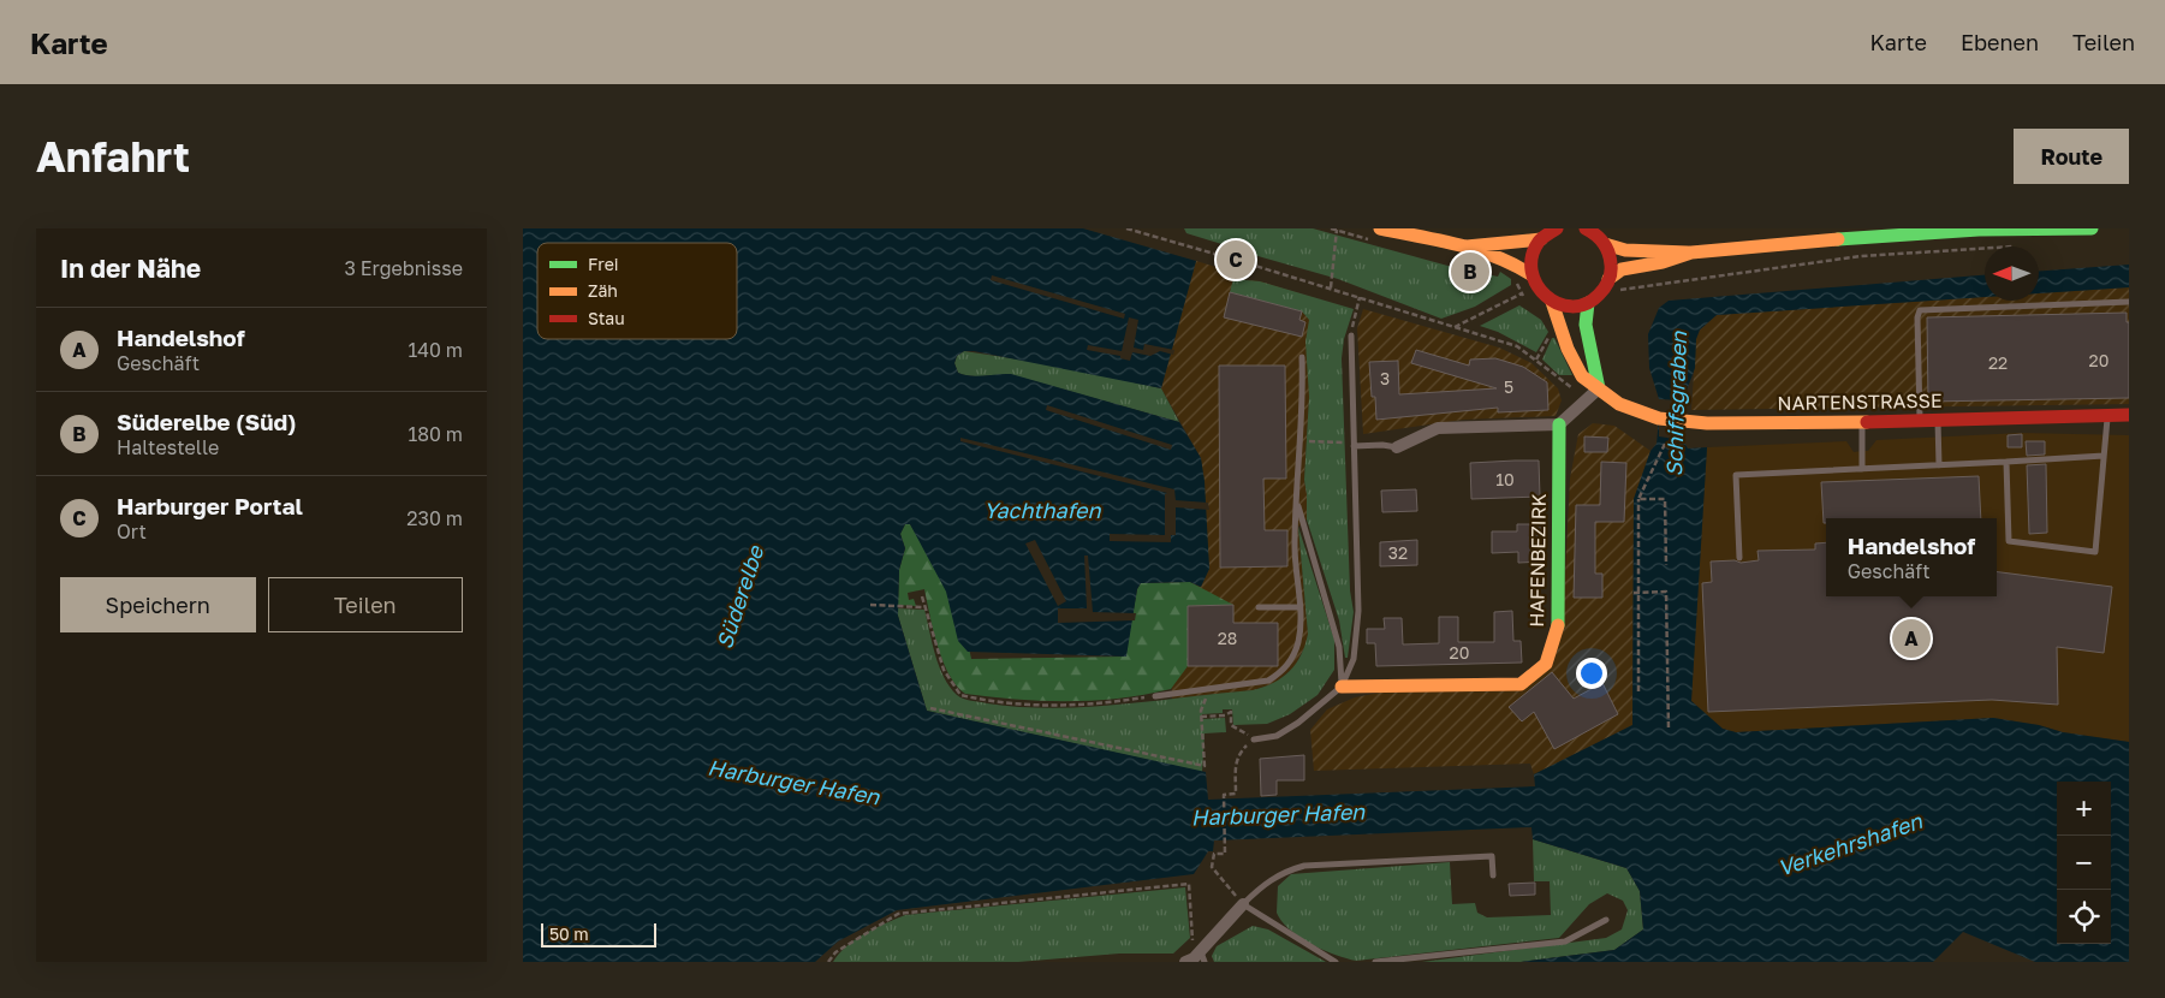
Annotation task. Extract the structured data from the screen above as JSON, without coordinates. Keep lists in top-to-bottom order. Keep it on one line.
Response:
{"streets":{"street":["NARTENSTRASSE","HAFENBEZIRK"]},"water":["Schiffsgraben","Yachthafen","Süderelbe","Harburger Hafen","Verkehrshafen"],"house_numbers":["20","22","3","5","10","32","28","20"],"legend":["Frei","Zäh","Stau"],"scale_bar":"50 m","north":"left","page":{"header":"Karte","nav":["Karte","Ebenen","Teilen"],"buttons":["Route",["Speichern","Teilen"]],"title":"Anfahrt","heading":["In der Nähe","3 Ergebnisse"],"pins":["C","B","A"],"list":[{"mark":"A","name":"Handelshof","note":"Geschäft","value":"140 m"},{"mark":"B","name":"Süderelbe (Süd)","note":"Haltestelle","value":"180 m"},{"mark":"C","name":"Harburger Portal","note":"Ort","value":"230 m"}],"popup":["Handelshof","Geschäft"],"map_buttons":["+","−"],"scale":"50 m"}}
